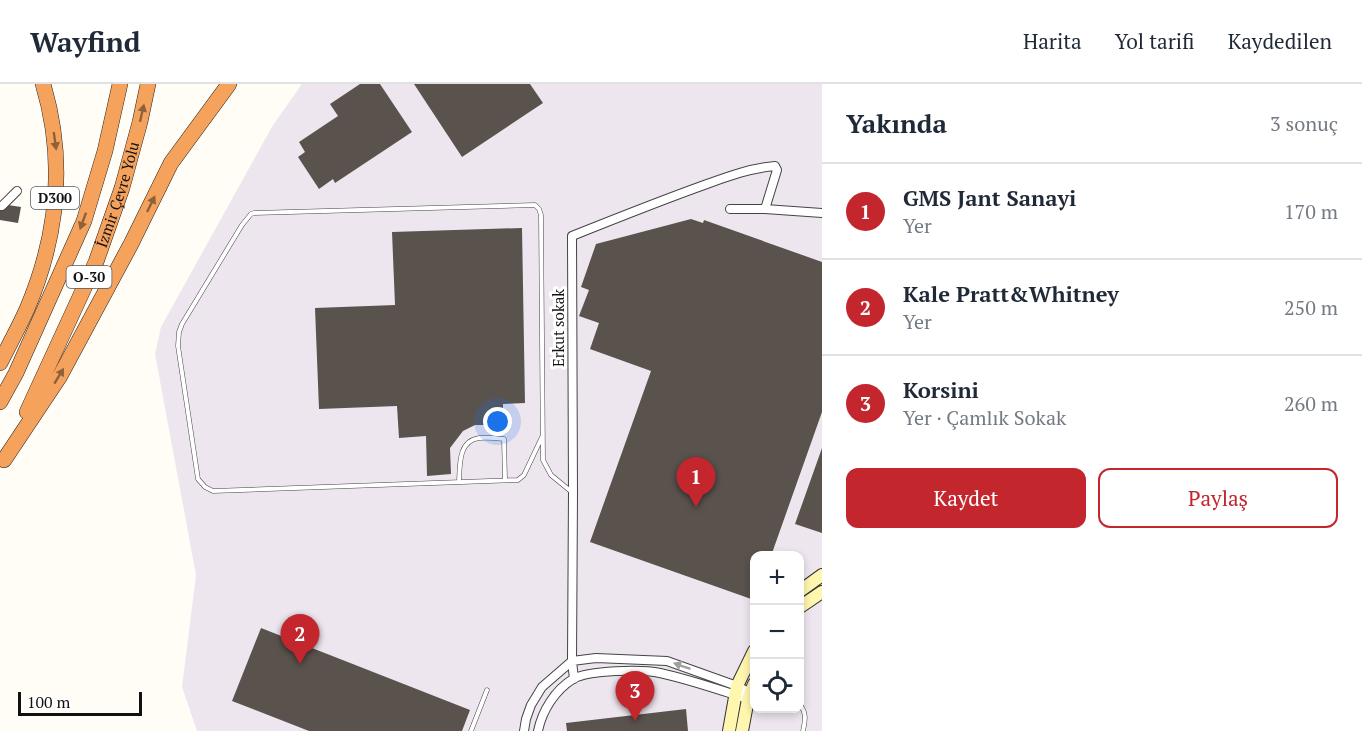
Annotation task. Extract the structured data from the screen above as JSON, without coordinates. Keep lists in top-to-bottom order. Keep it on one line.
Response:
{"streets":{"highway":["İzmir Çevre Yolu","D300","O-30"],"street":["Erkut sokak"]},"scale_bar":"100 m","page":{"header":"Wayfind","nav":["Harita","Yol tarifi","Kaydedilen"],"heading":["Yakında","3 sonuç"],"list":[{"mark":"1","name":"GMS Jant Sanayi","note":"Yer","value":"170 m"},{"mark":"2","name":"Kale Pratt&Whitney","note":"Yer","value":"250 m"},{"mark":"3","name":"Korsini","note":"Yer · Çamlık Sokak","value":"260 m"}],"buttons":["Kaydet","Paylaş"],"pins":["1","2","3"],"map_buttons":["+","−"],"scale":"100 m"}}
